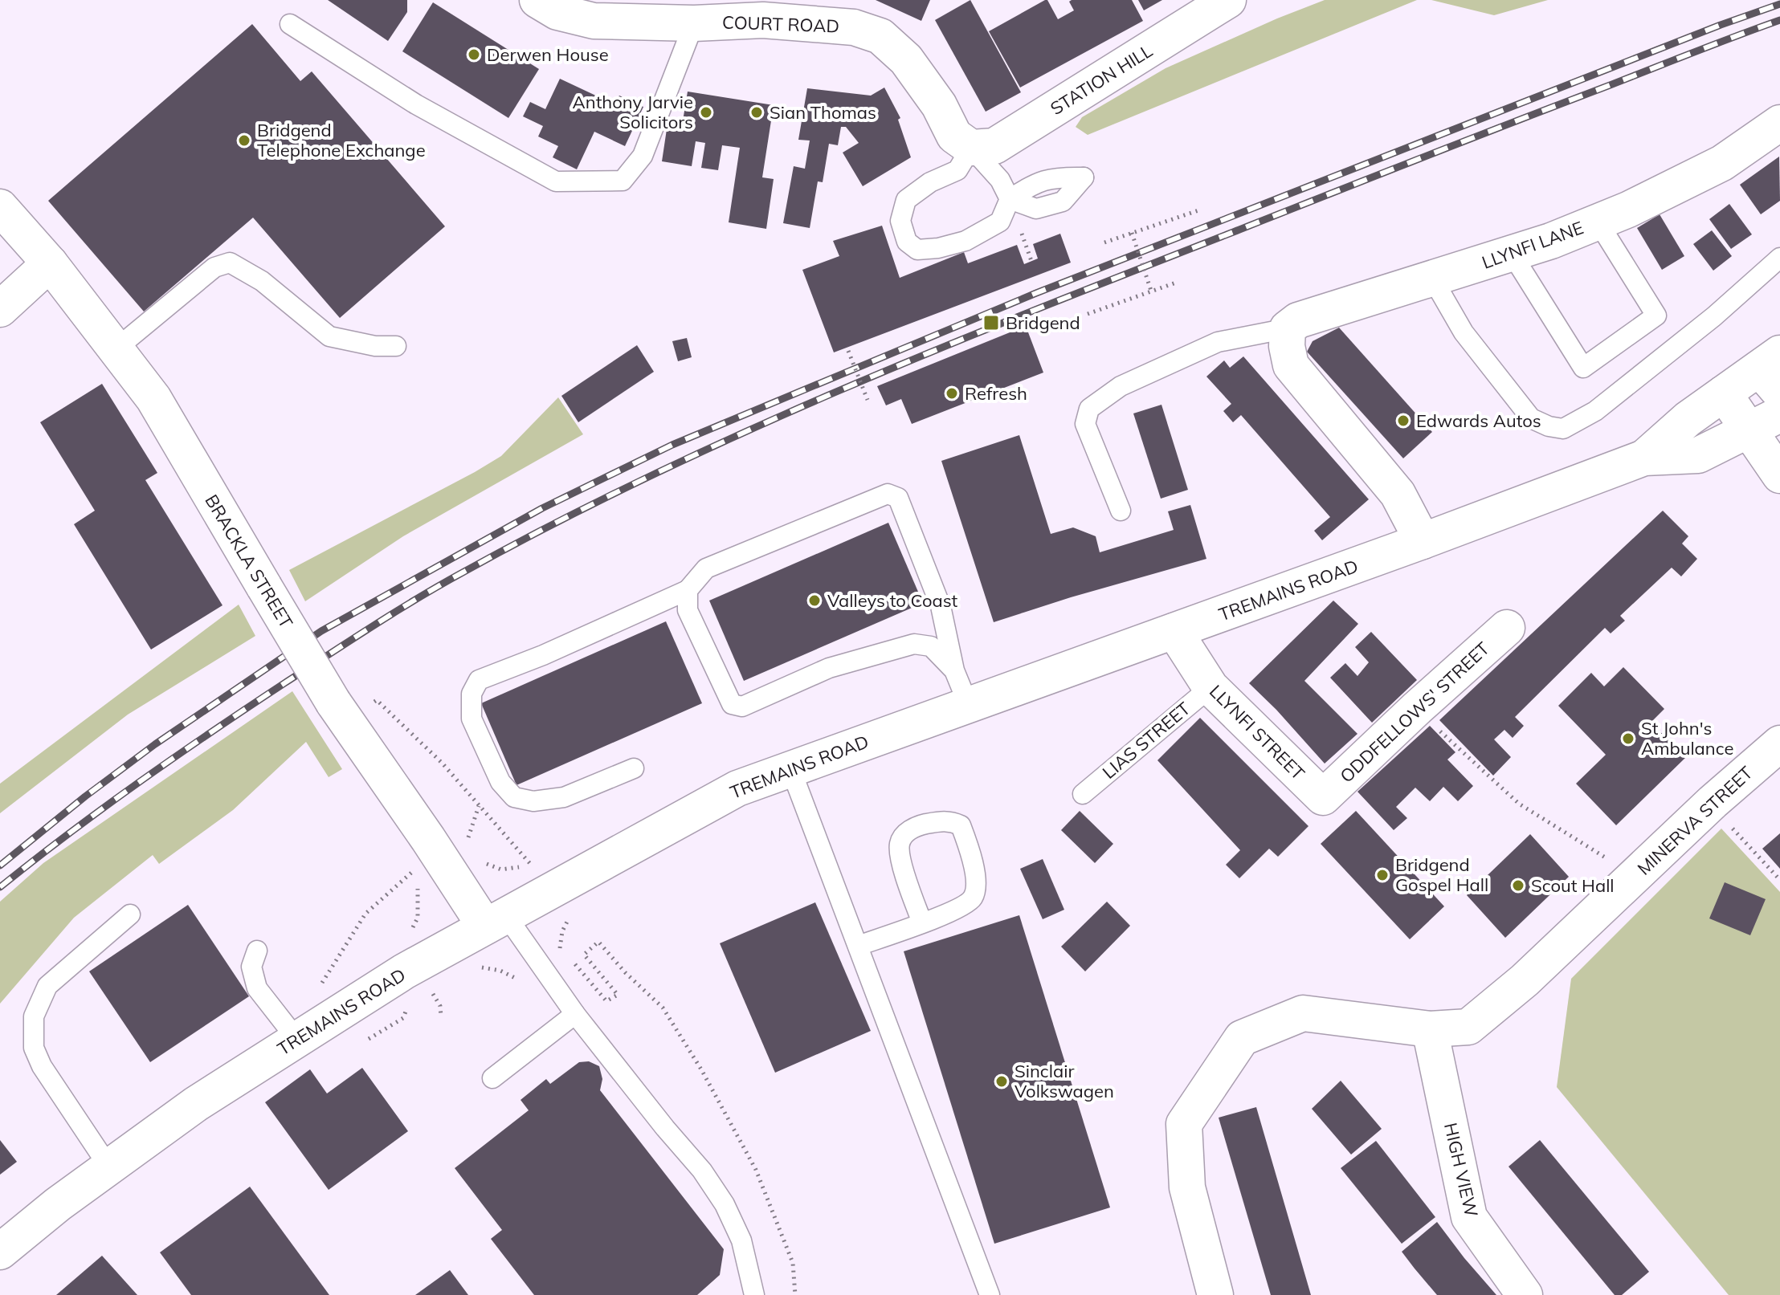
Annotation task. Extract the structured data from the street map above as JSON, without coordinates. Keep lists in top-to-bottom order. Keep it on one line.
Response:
{"streets":{"street":["COURT ROAD","STATION HILL","LLYNFI LANE","BRACKLA STREET","TREMAINS ROAD","ODDFELLOWS' STREET","LLYNFI STREET","MINERVA STREET","HIGH VIEW"],"lane":["LIAS STREET"]},"crossings":[["COURT ROAD","STATION HILL"],["BRACKLA STREET","TREMAINS ROAD"],["TREMAINS ROAD","LLYNFI STREET"],["ODDFELLOWS' STREET","LLYNFI STREET"],["LLYNFI STREET","LIAS STREET"],["MINERVA STREET","HIGH VIEW"]],"places":{"other":["Derwen House","Anthony Jarvie Solicitors","Sian Thomas","Bridgend Telephone Exchange","Refresh","Edwards Autos","Valleys to Coast","St John's Ambulance","Bridgend Gospel Hall","Scout Hall","Sinclair Volkswagen"],"transit":["Bridgend"]}}
